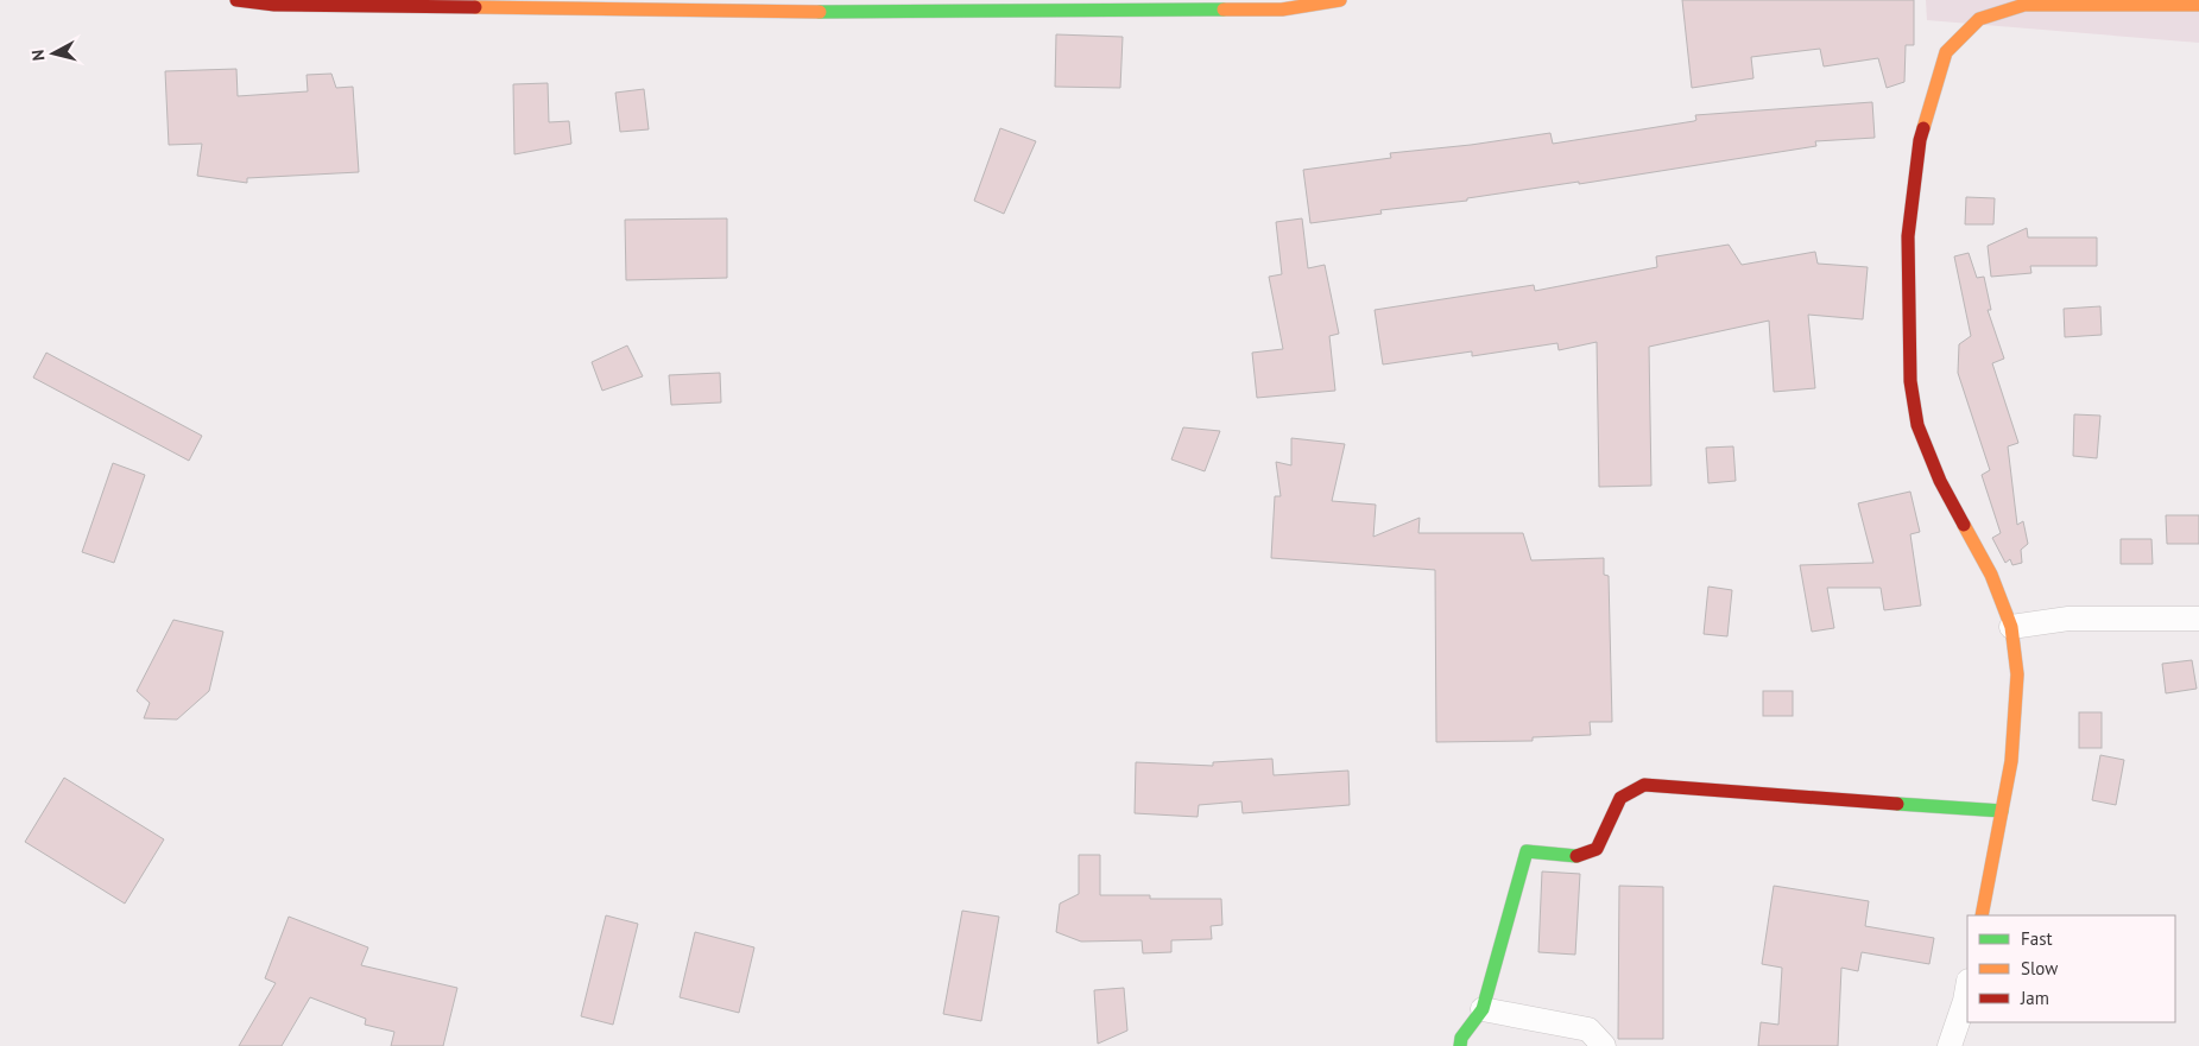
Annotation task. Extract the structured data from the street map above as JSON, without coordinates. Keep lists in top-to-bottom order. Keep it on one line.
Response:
{"legend":["Fast","Slow","Jam"],"north":"left"}
